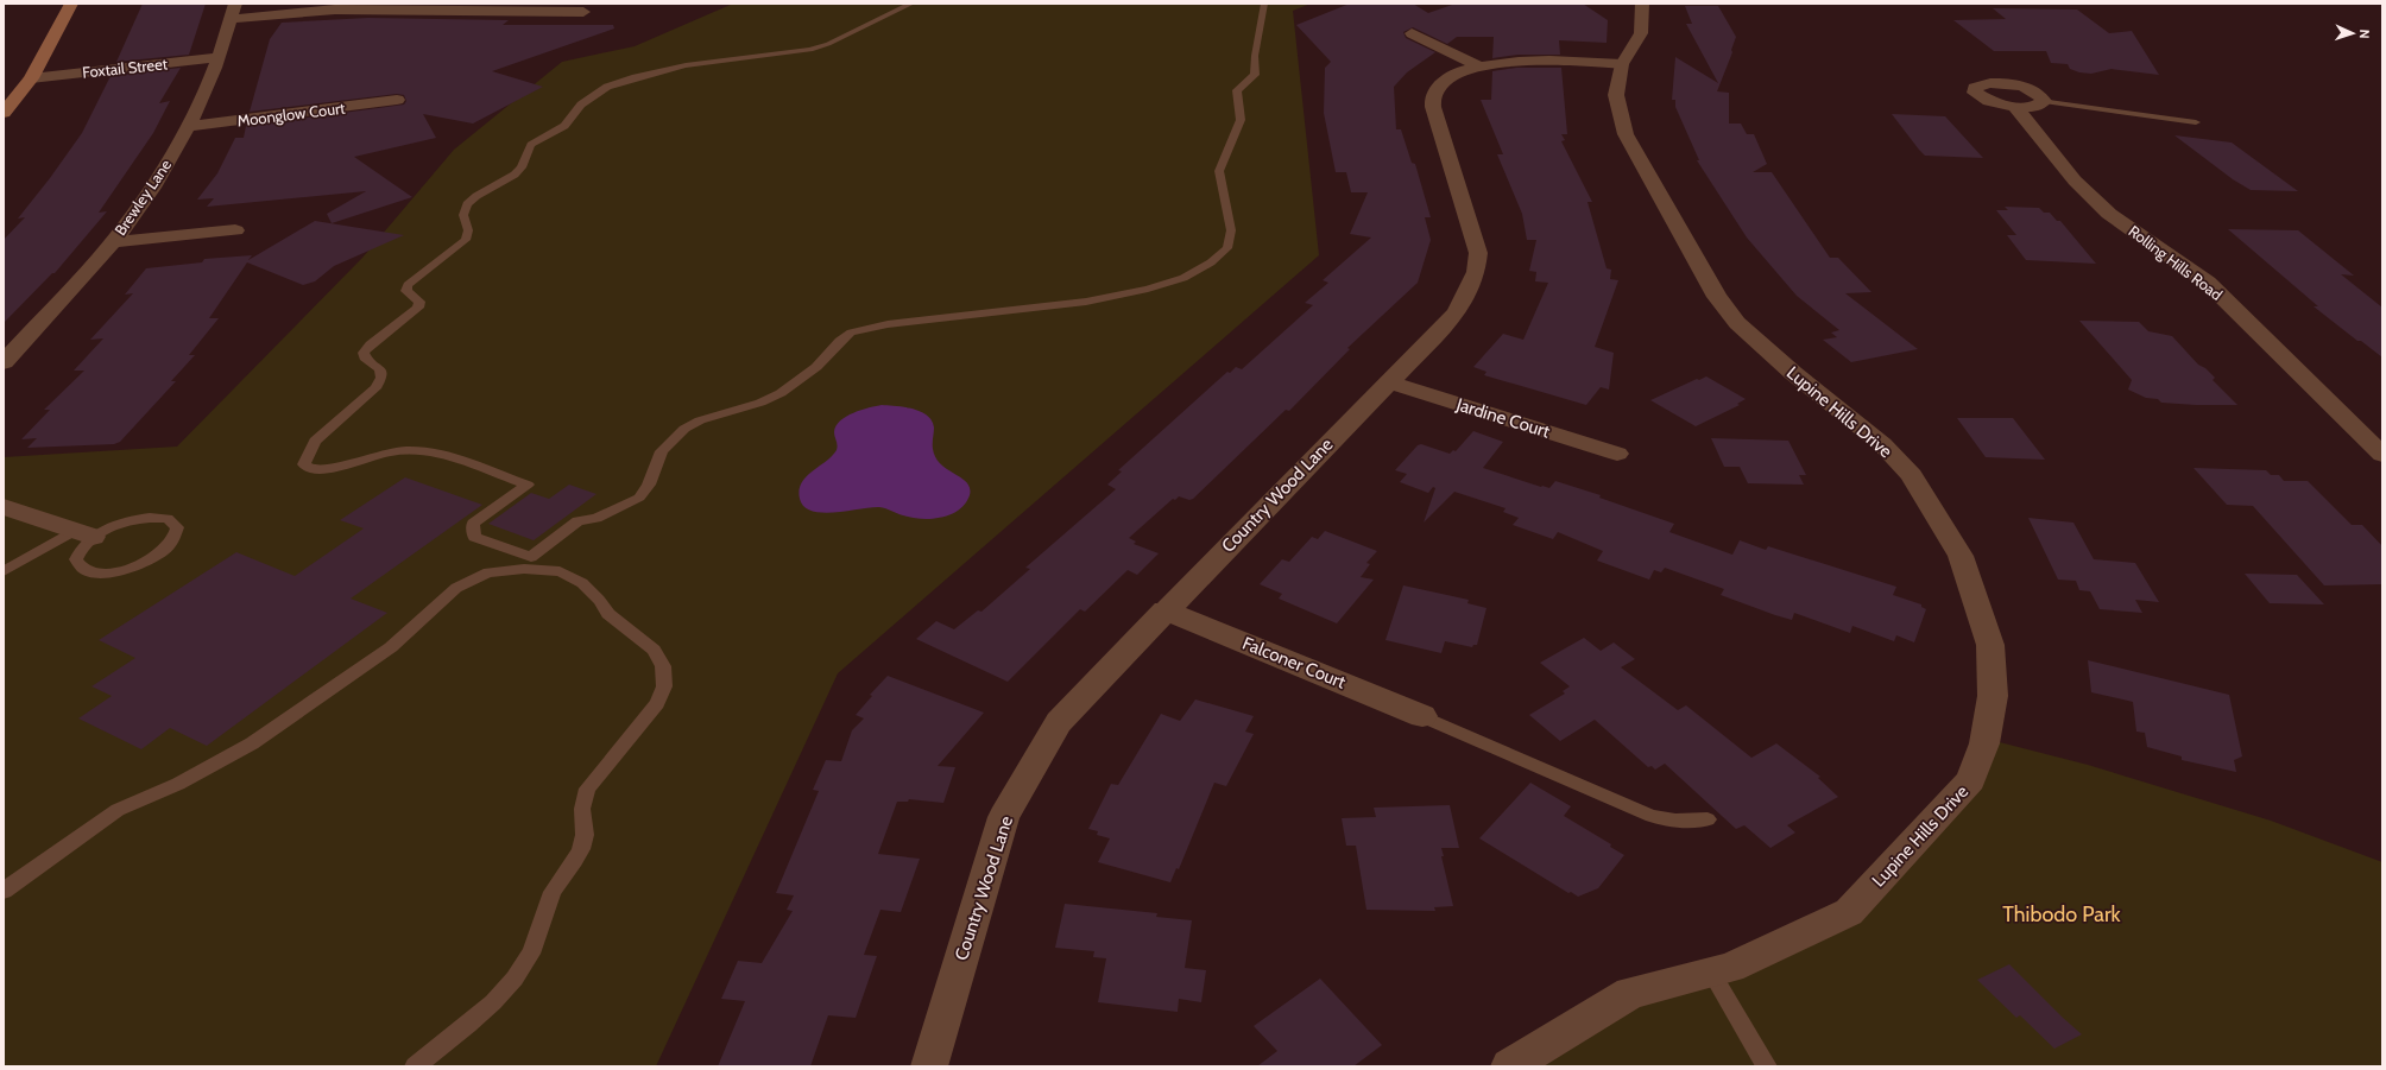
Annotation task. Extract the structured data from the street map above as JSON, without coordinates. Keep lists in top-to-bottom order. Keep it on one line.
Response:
{"streets":{"street":["Foxtail Street","Moonglow Court","Brewley Lane","Rolling Hills Road","Lupine Hills Drive","Jardine Court","Country Wood Lane","Falconer Court"]},"crossings":[["Foxtail Street","Brewley Lane"],["Moonglow Court","Brewley Lane"],["Lupine Hills Drive","Country Wood Lane"],["Jardine Court","Country Wood Lane"],["Country Wood Lane","Falconer Court"]],"parks":["Thibodo Park"],"north":"right"}
